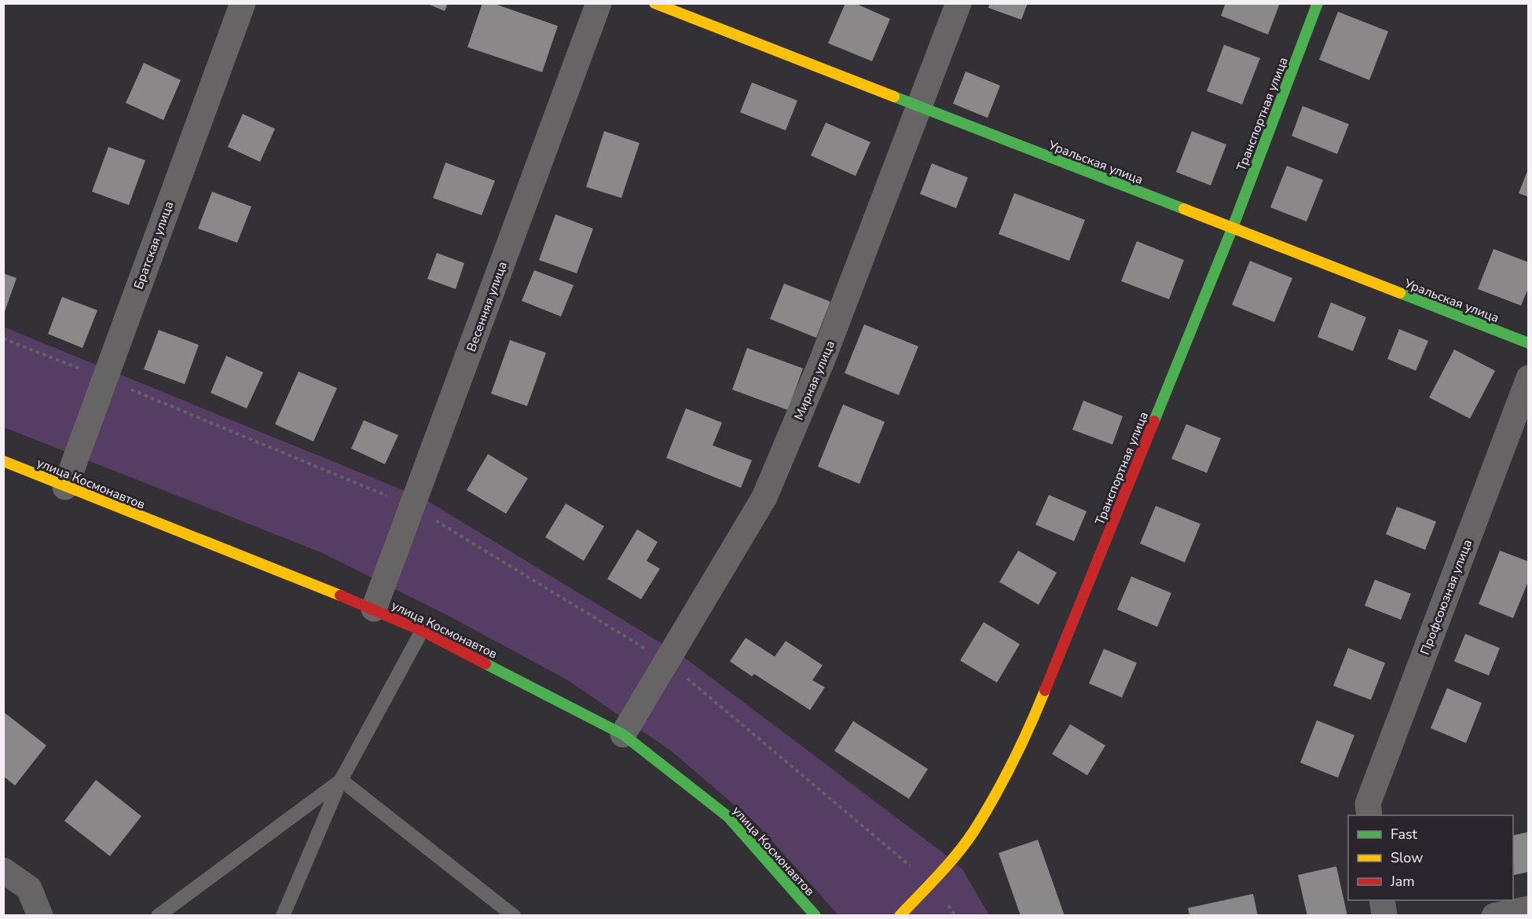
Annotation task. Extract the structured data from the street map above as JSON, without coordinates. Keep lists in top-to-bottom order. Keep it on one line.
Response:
{"streets":{"street":["Транспортная улица","Уральская улица","Братская улица","Весенняя улица","Мирная улица","улица Космонавтов","Профсоюзная улица"]},"crossings":[["Транспортная улица","Уральская улица"],["Уральская улица","Мирная улица"],["Братская улица","улица Космонавтов"],["Весенняя улица","улица Космонавтов"],["Мирная улица","улица Космонавтов"]],"legend":["Fast","Slow","Jam"]}
